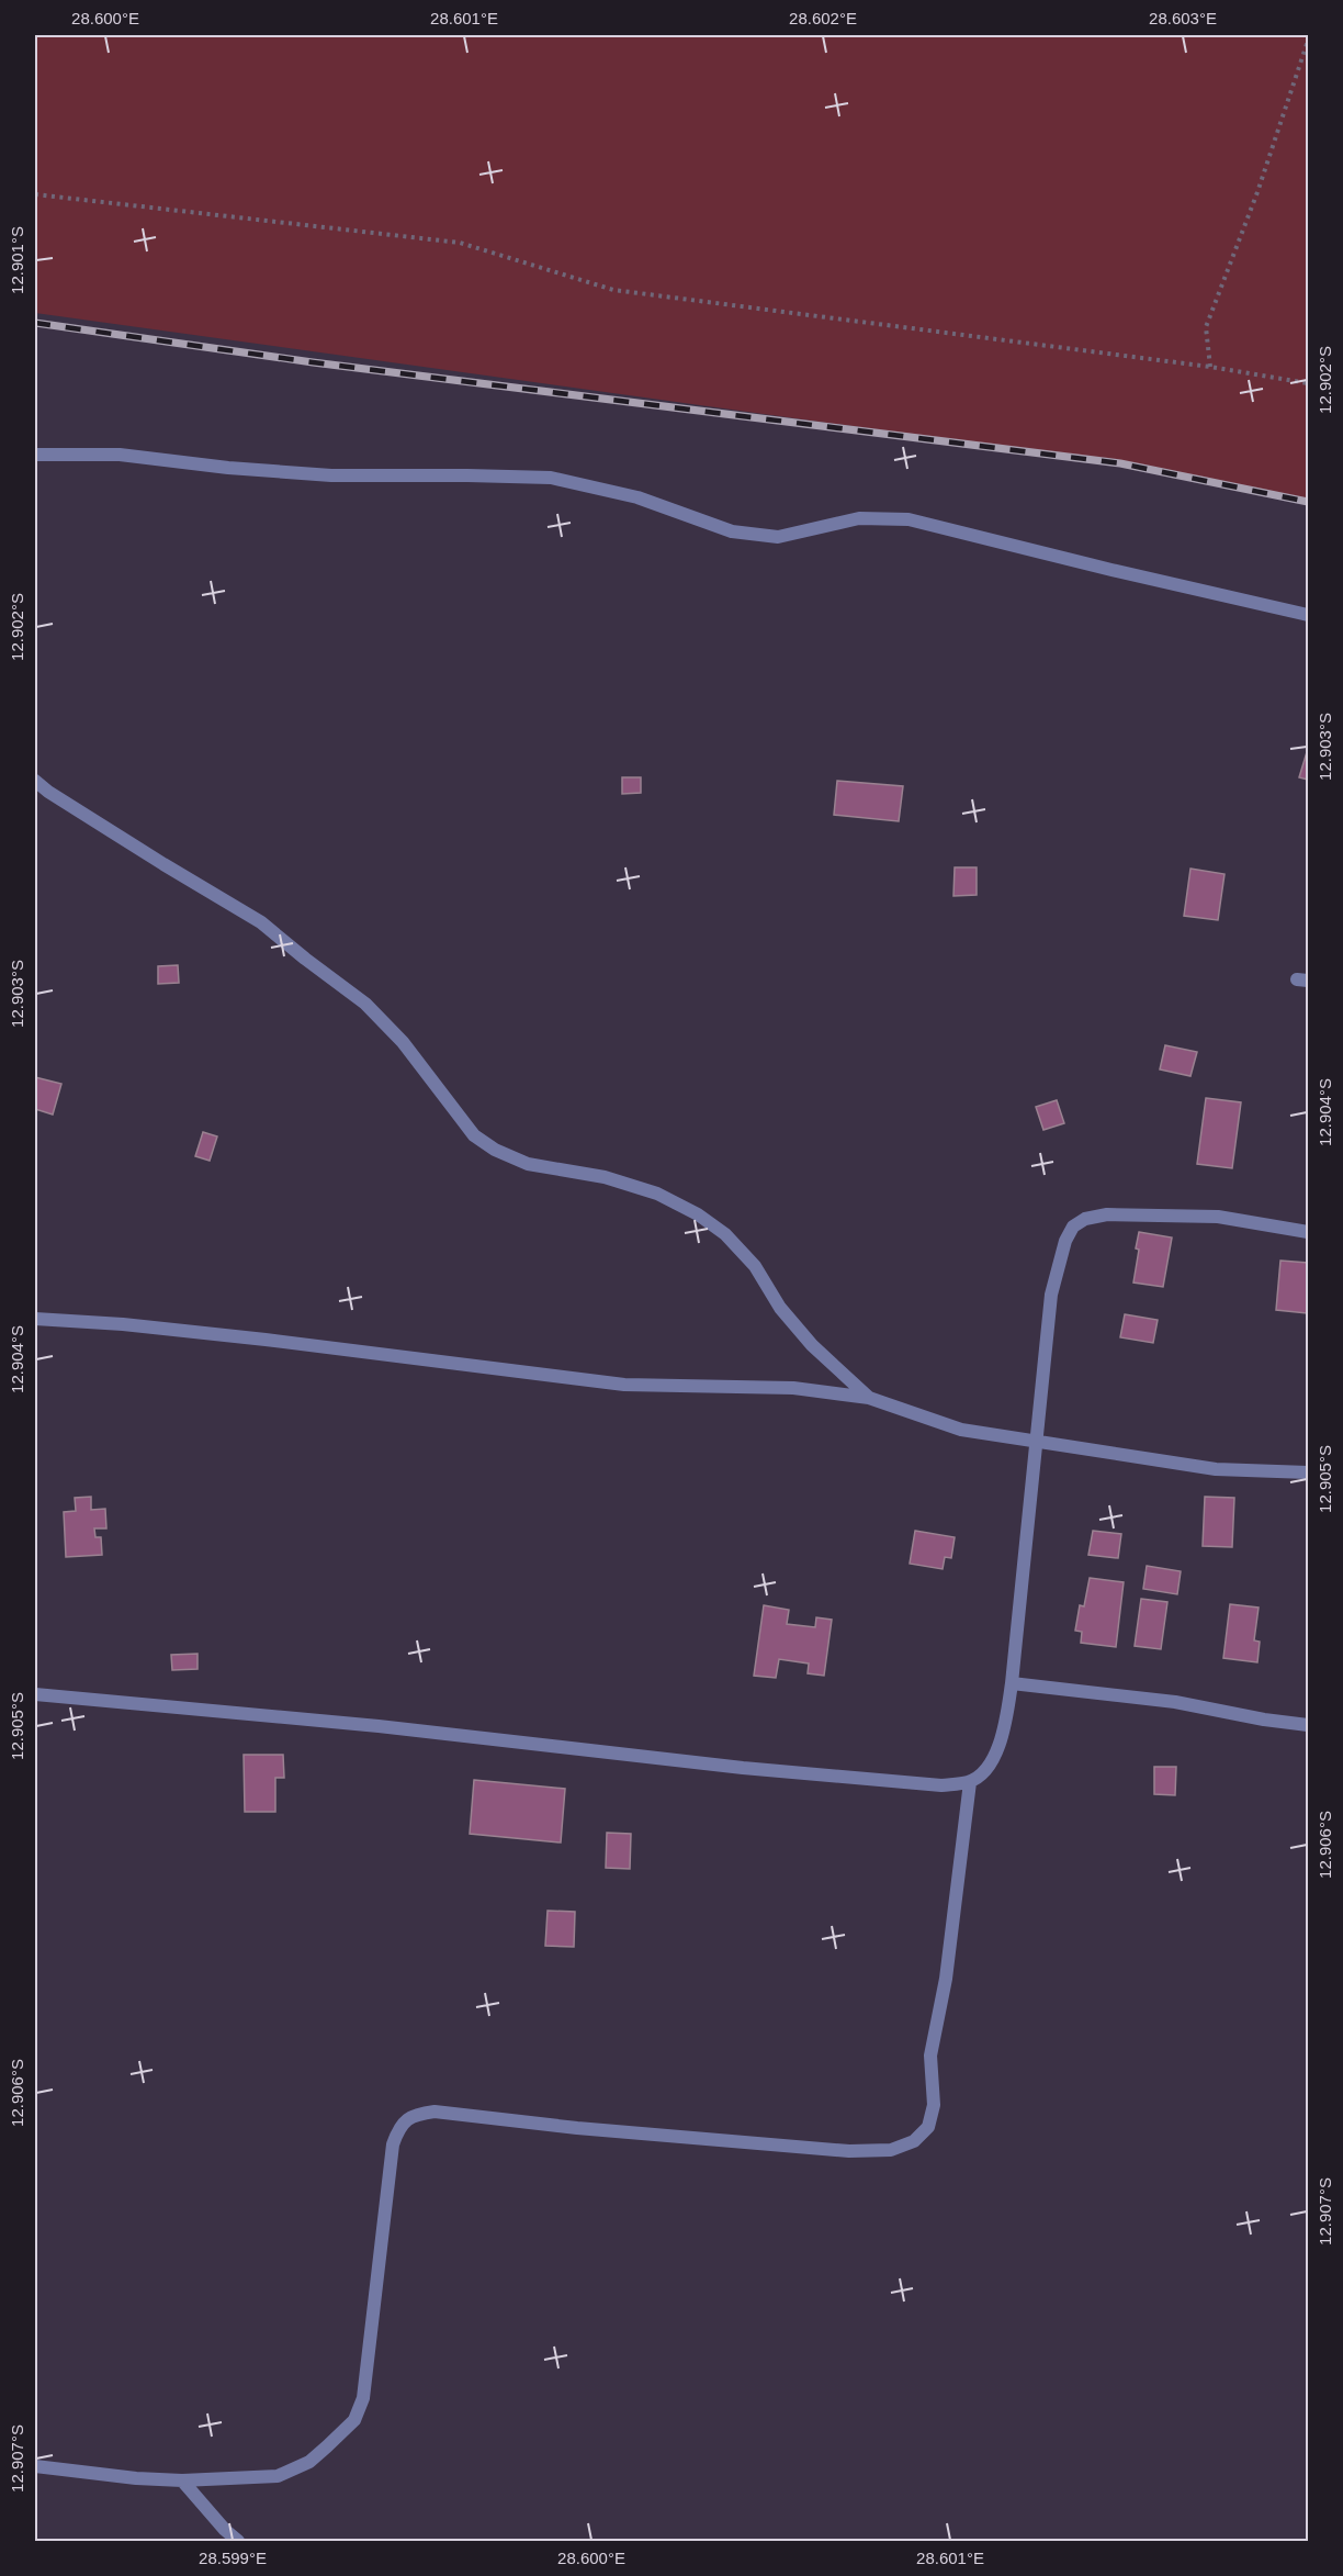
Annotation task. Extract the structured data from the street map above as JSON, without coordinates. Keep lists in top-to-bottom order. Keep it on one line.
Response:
{"coordinates":["28.600°E","28.601°E","28.602°E","28.603°E","12.901°S","12.902°S","12.903°S","12.904°S","12.905°S","12.906°S","12.907°S","28.599°E"]}
